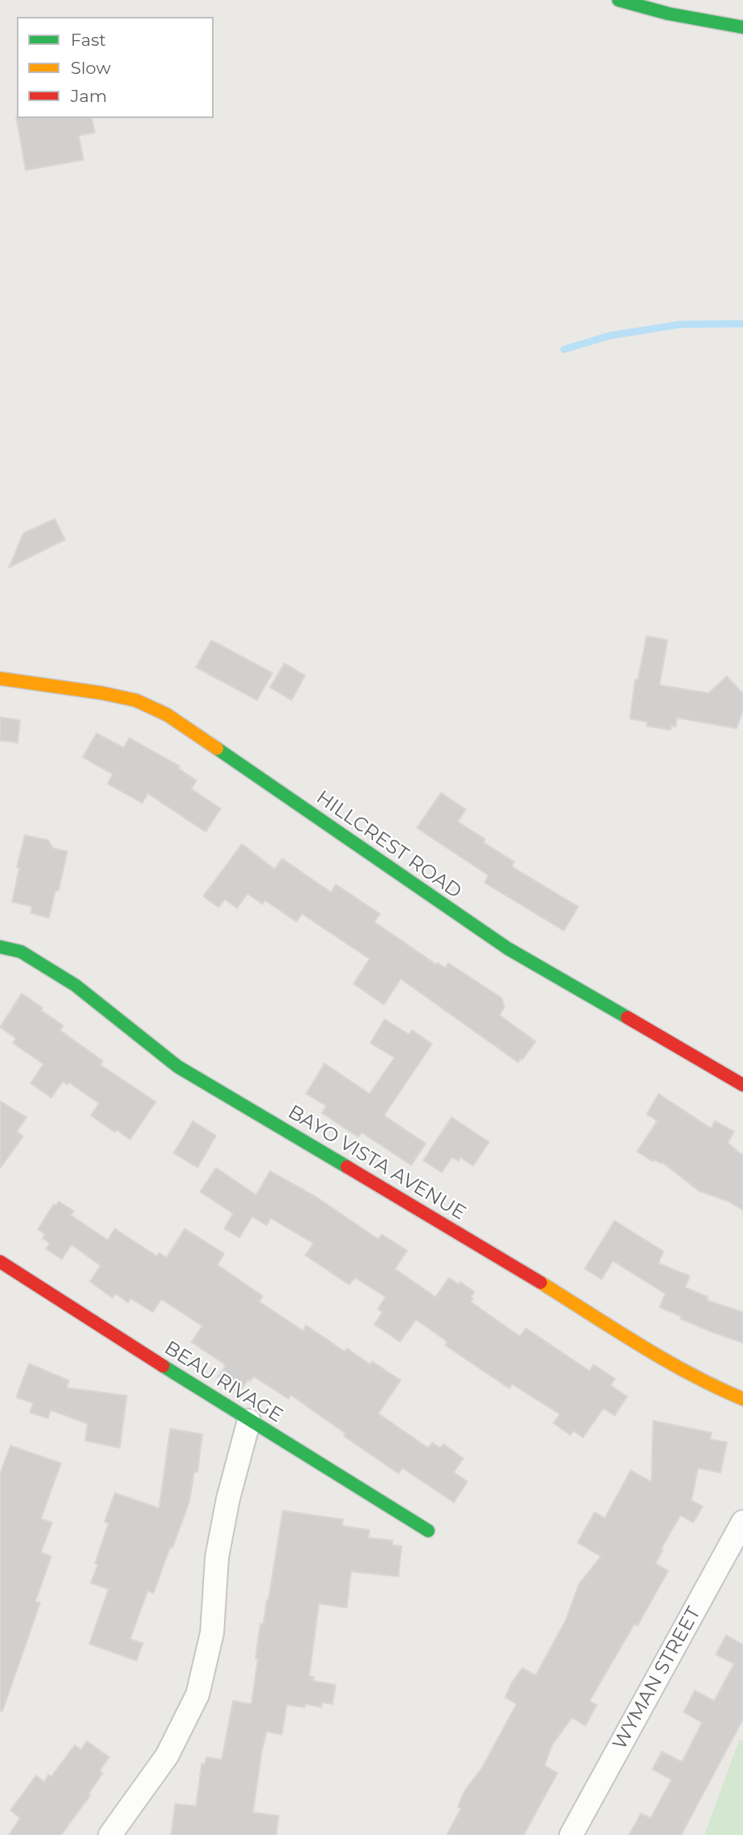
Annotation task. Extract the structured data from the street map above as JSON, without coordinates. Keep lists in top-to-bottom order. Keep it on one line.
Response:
{"streets":{"street":["HILLCREST ROAD","BAYO VISTA AVENUE","BEAU RIVAGE","WYMAN STREET"]},"legend":["Fast","Slow","Jam"]}
